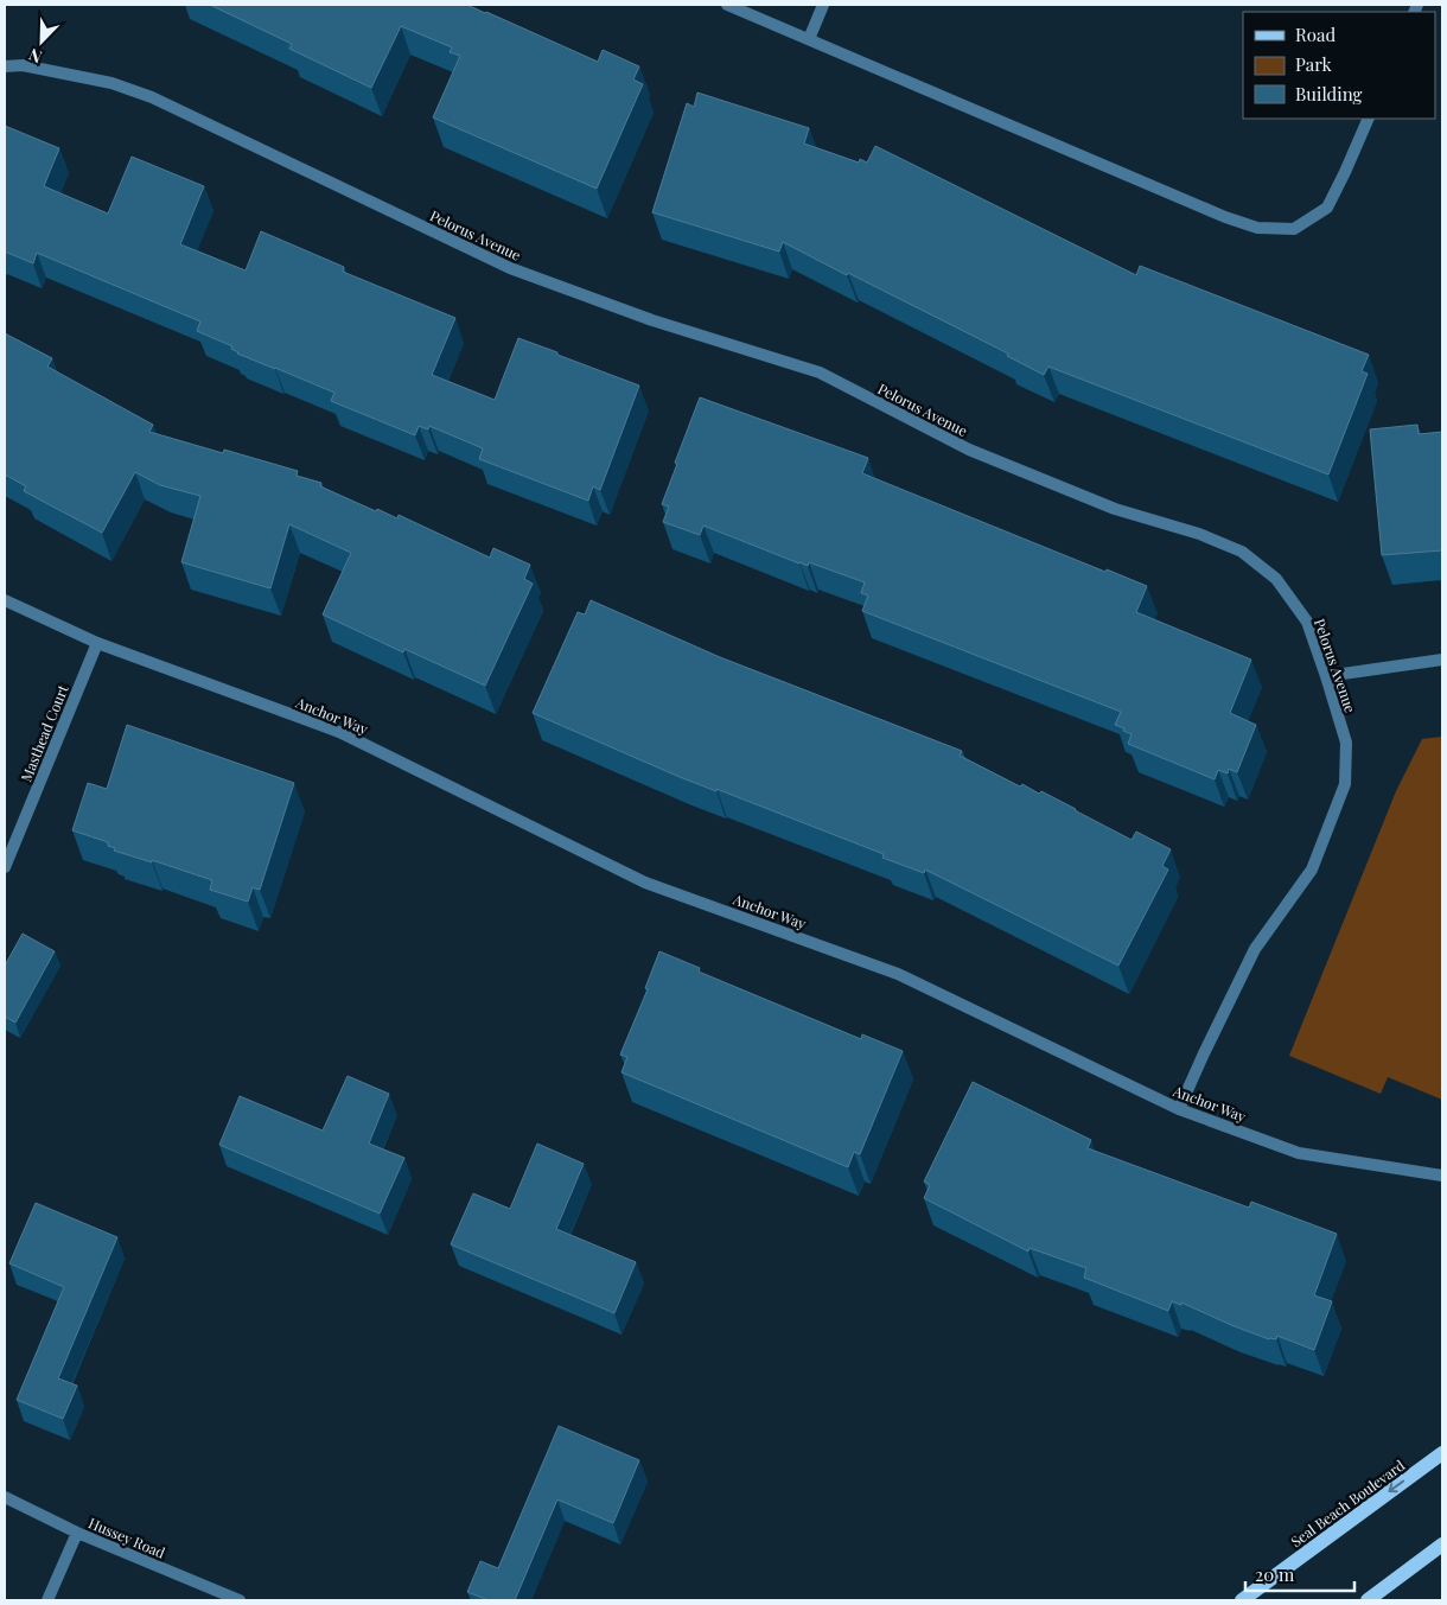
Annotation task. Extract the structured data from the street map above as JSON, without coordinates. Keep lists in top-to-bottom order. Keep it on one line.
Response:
{"streets":{"main road":["Seal Beach Boulevard"],"street":["Pelorus Avenue","Anchor Way","Masthead Court","Hussey Road"]},"crossings":[["Pelorus Avenue","Anchor Way"],["Anchor Way","Masthead Court"]],"legend":["Road","Park","Building"],"scale_bar":"20 m","north":"bottom left"}
